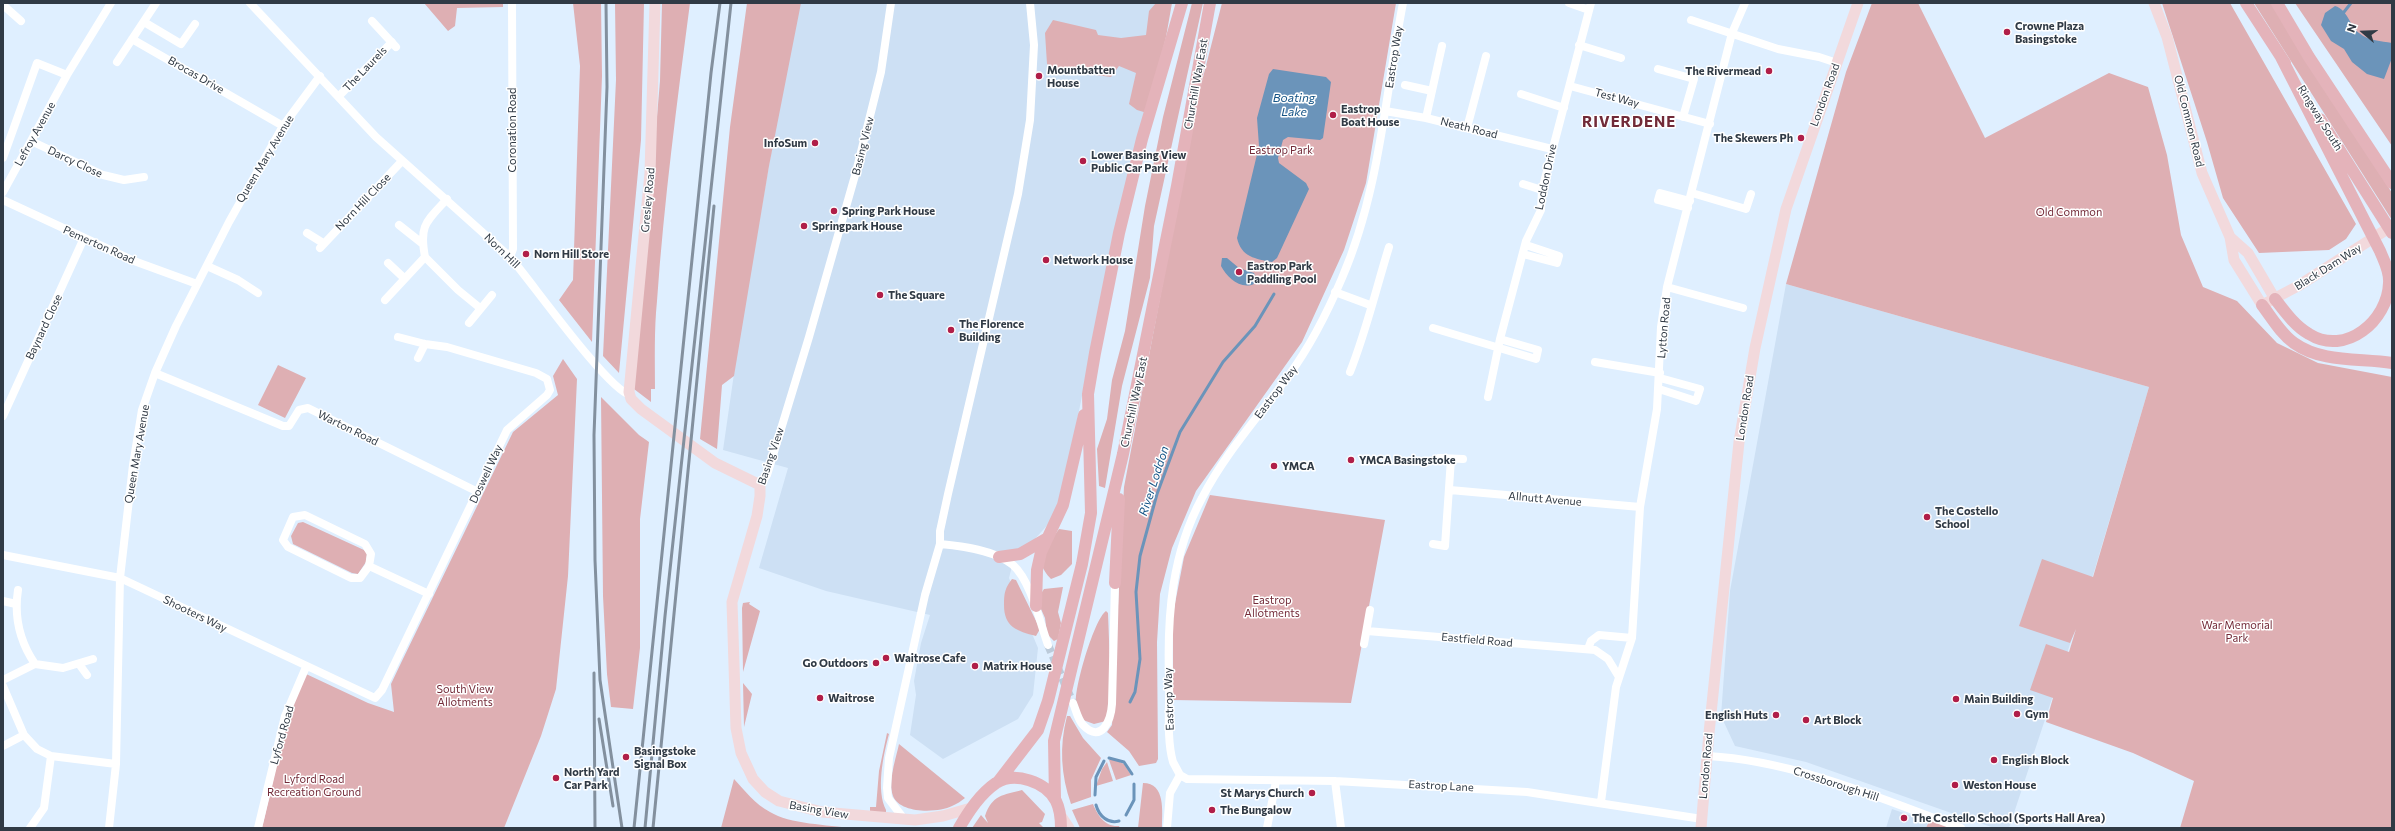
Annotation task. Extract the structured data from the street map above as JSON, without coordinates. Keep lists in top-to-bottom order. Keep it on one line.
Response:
{"streets":{"main road":["Churchill Way East","Ringway South"],"street":["Eastrop Way","The Laurels","Brocas Drive","London Road","Test Way","Old Common Road","Neath Road","Coronation Road","Lefroy Avenue","Basing View","Queen Mary Avenue","Darcy Close","Loddon Drive","Gresley Road","Norn Hill Close","Pemerton Road","Norn Hill","Black Dam Way","Baynard Close","Lytton Road","Warton Road","Doswell Way","Allnutt Avenue","Shooters Way","Eastfield Road","Lyford Road","Crossborough Hill","Eastrop Lane"]},"crossings":[["Eastrop Way","Neath Road"],["Eastrop Way","Eastrop Lane"],["The Laurels","Norn Hill"],["Brocas Drive","Queen Mary Avenue"],["London Road","Crossborough Hill"],["London Road","Eastrop Lane"],["Test Way","Loddon Drive"],["Test Way","Lytton Road"],["Old Common Road","Black Dam Way"],["Neath Road","Loddon Drive"],["Coronation Road","Norn Hill"],["Lefroy Avenue","Darcy Close"],["Basing View","Norn Hill"],["Queen Mary Avenue","Pemerton Road"],["Queen Mary Avenue","Norn Hill"],["Queen Mary Avenue","Warton Road"],["Queen Mary Avenue","Shooters Way"],["Gresley Road","Norn Hill"],["Norn Hill Close","Norn Hill"],["Pemerton Road","Baynard Close"],["Lytton Road","Allnutt Avenue"],["Warton Road","Doswell Way"],["Doswell Way","Shooters Way"],["Shooters Way","Lyford Road"]],"districts":["RIVERDENE"],"water":["Boating Lake","River Loddon"],"parks":["Eastrop Park","Old Common","Eastrop Allotments","War Memorial Park","South View Allotments","Lyford Road Recreation Ground"],"places":["Crowne Plaza Basingstoke","The Rivermead","Mountbatten House","Eastrop Boat House","The Skewers Ph","InfoSum","Lower Basing View Public Car Park","Spring Park House","Springpark House","Norn Hill Store","Network House","Eastrop Park Paddling Pool","The Square","The Florence Building","YMCA Basingstoke","YMCA","The Costello School","Waitrose Cafe","Go Outdoors","Matrix House","Waitrose","Main Building","Gym","English Huts","Art Block","Basingstoke Signal Box","English Block","North Yard Car Park","Weston House","St Marys Church","The Bungalow","The Costello School (Sports Hall Area)"],"north":"left"}
